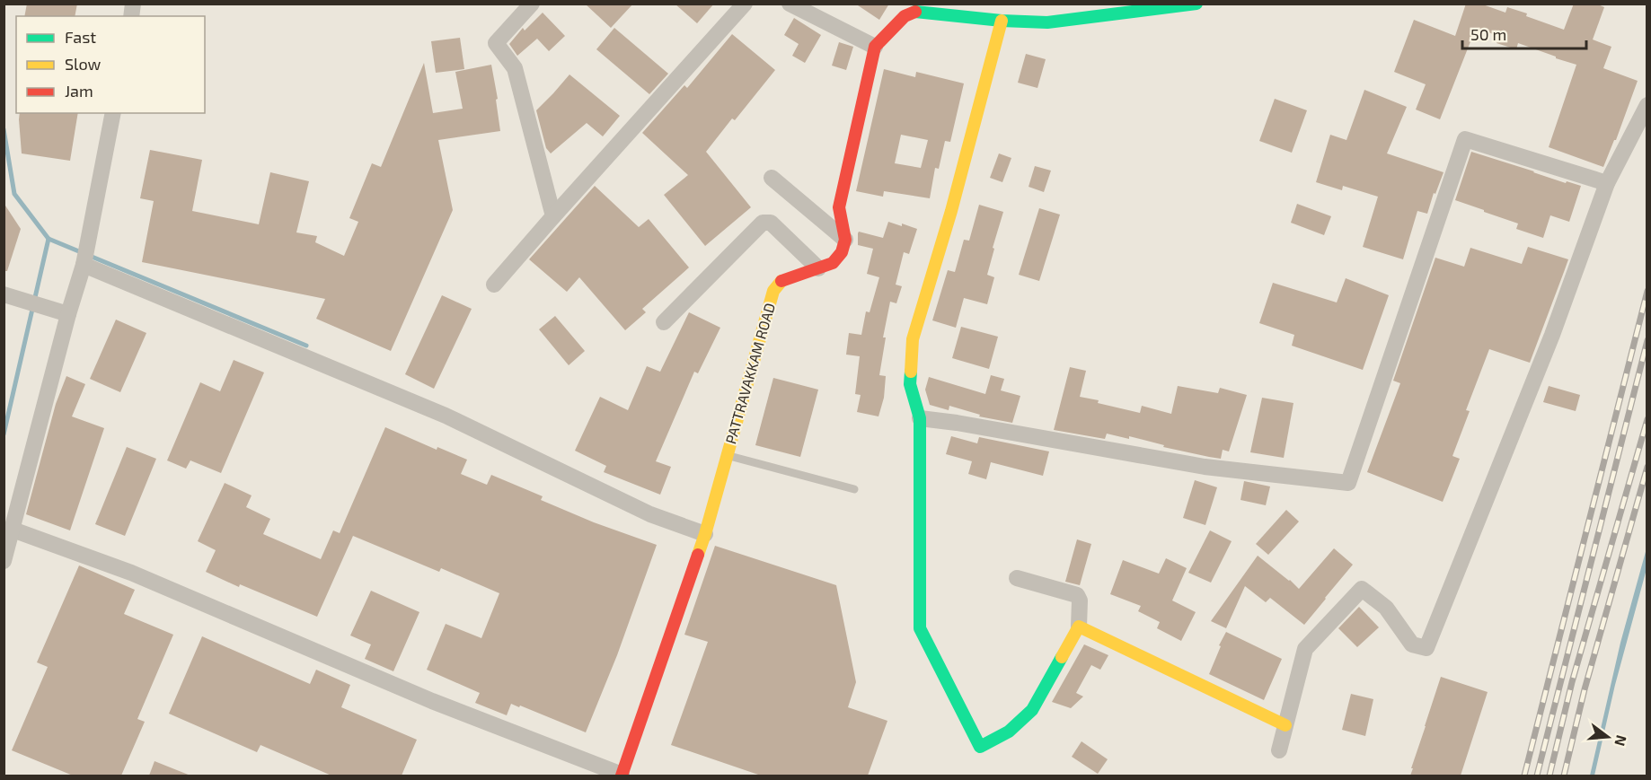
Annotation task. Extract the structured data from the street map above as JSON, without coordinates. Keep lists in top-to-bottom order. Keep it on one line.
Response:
{"streets":{"street":["PATTRAVAKKAM ROAD"]},"legend":["Fast","Slow","Jam"],"scale_bar":"50 m","north":"right"}
